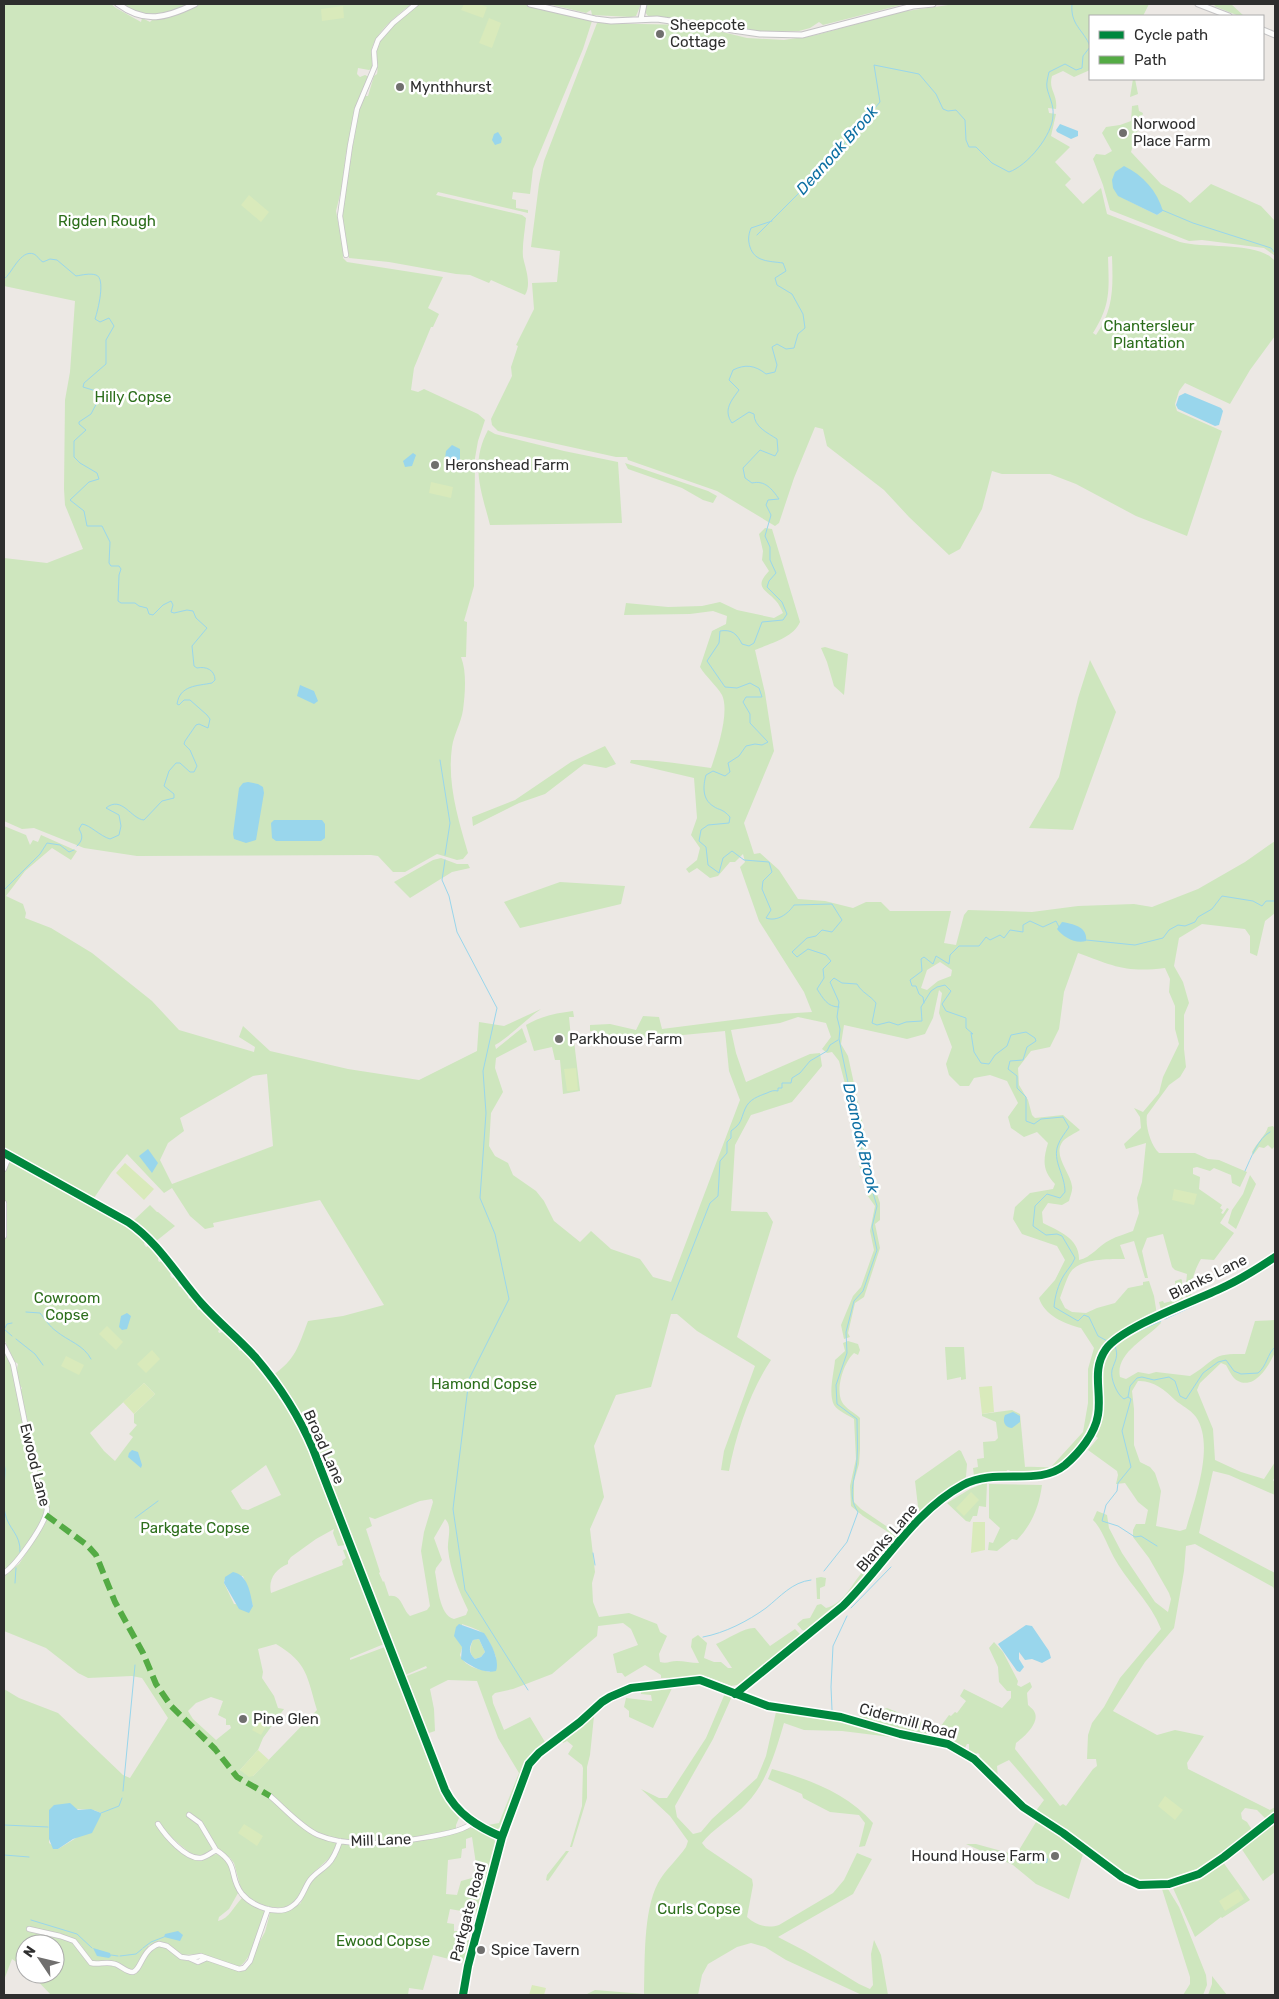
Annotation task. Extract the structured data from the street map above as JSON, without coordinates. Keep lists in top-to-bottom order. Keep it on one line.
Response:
{"streets":{"street":["Blanks Lane","Broad Lane","Ewood Lane","Cidermill Road","Mill Lane","Parkgate Road"]},"crossings":[["Blanks Lane","Cidermill Road"],["Broad Lane","Cidermill Road"],["Broad Lane","Mill Lane"],["Broad Lane","Parkgate Road"],["Cidermill Road","Parkgate Road"]],"water":["Deanoak Brook"],"parks":["Rigden Rough","Chantersleur Plantation","Hilly Copse","Cowroom Copse","Hamond Copse","Parkgate Copse","Curls Copse","Ewood Copse"],"places":["Sheepcote Cottage","Mynthhurst","Norwood Place Farm","Heronshead Farm","Parkhouse Farm","Pine Glen","Hound House Farm","Spice Tavern"],"legend":["Cycle path","Path"],"north":"top left"}
